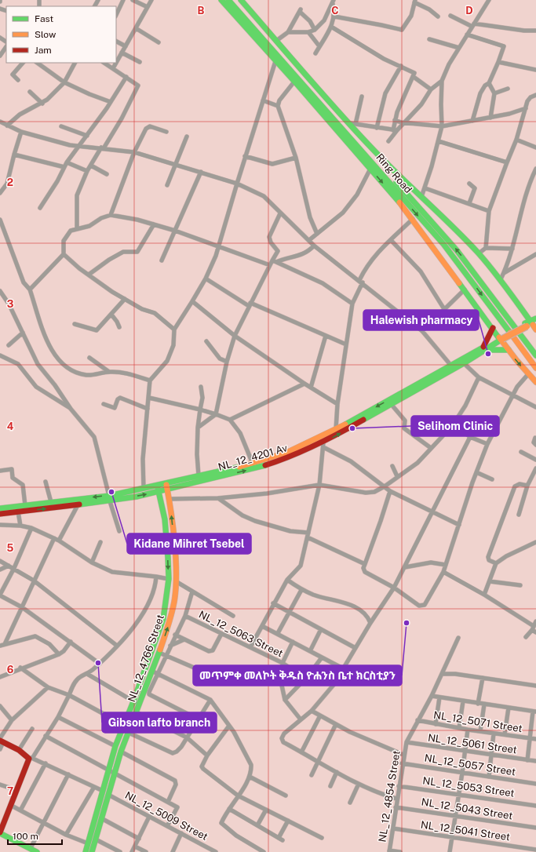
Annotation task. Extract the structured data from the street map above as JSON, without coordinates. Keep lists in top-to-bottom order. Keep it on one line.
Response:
{"streets":{"main road":["Ring Road","NL_12_4201 Av","NL_12_4766 Street"],"street":["NL_12_5063 Street","NL_12_5071 Street","NL_12_5061 Street","NL_12_5057 Street","NL_12_5053 Street","NL_12_4854 Street","NL_12_5043 Street","NL_12_5009 Street","NL_12_5041 Street"]},"crossings":[["NL_12_4201 Av","NL_12_4766 Street"],["NL_12_5063 Street","NL_12_4766 Street"],["NL_12_4766 Street","NL_12_5009 Street"],["NL_12_5071 Street","NL_12_4854 Street"],["NL_12_5061 Street","NL_12_4854 Street"],["NL_12_5057 Street","NL_12_4854 Street"],["NL_12_5053 Street","NL_12_4854 Street"],["NL_12_4854 Street","NL_12_5043 Street"],["NL_12_4854 Street","NL_12_5041 Street"]],"places":["Halewish pharmacy","Selihom Clinic","Kidane Mihret Tsebel","መጥምቀ መለኮት ቅዱስ ዮሐንስ ቤተ ክርስቲያን","Gibson lafto branch"],"legend":["Fast","Slow","Jam"],"scale_bar":"100 m","grid":{"columns":["B","C","D"],"rows":["2","3","4","5","6","7"]}}
